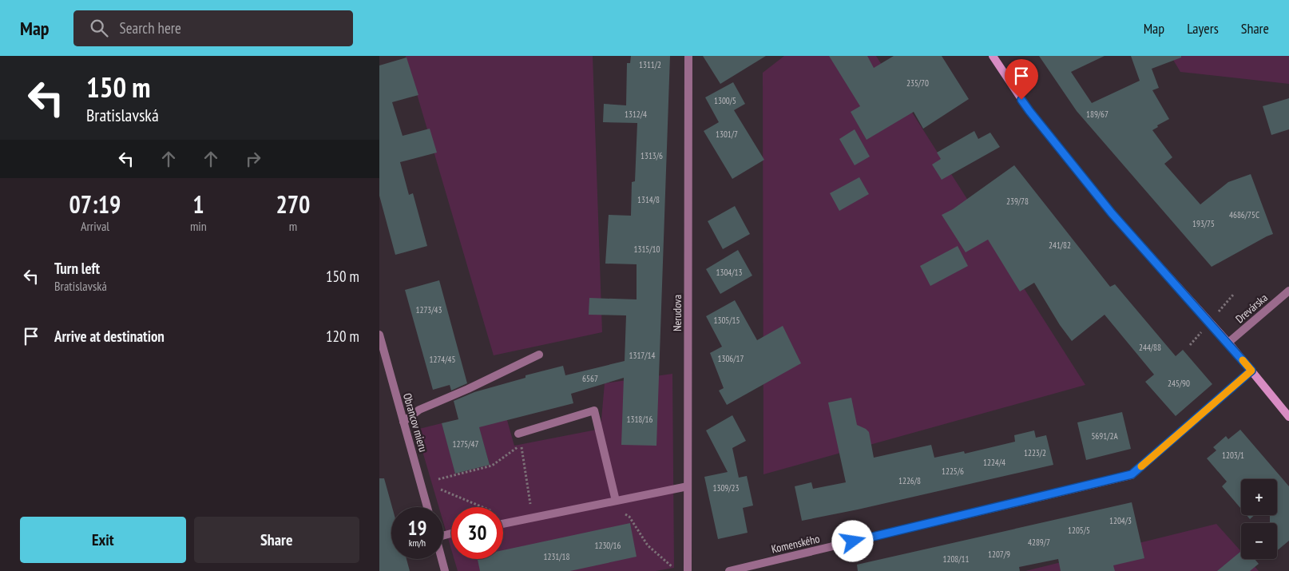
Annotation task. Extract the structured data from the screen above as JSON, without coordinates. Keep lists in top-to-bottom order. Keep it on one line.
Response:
{"streets":{"street":["Drevárska","Nerudova","Obrancov mieru","Komenského"]},"house_numbers":["1311/2","235/70","1300/5","1312/4","189/67","1301/7","1313/6","1314/8","239/78","4686/75C","193/75","241/82","1315/10","1304/13","1273/43","1305/15","244/88","1317/14","1306/17","1274/45","6567","245/90","1318/16","5691/2A","1275/47","1223/2","1203/1","1224/4","1225/6","1226/8","1309/23","1204/3","1205/5","4289/7","1230/16","1207/9","1231/18","1208/11"],"page":{"header":"Map","search":"Search here","nav":["Map","Layers","Share"],"turn":["150 m","Bratislavská"],"eta":["07:19","Arrival","1","min","270","m"],"list":[{"name":"Turn left","note":"Bratislavská","value":"150 m"},{"name":"Arrive at destination","value":"120 m"}],"map_buttons":["+","−"],"speed":"19 km/h","limit":"30","buttons":["Exit","Share"]}}
